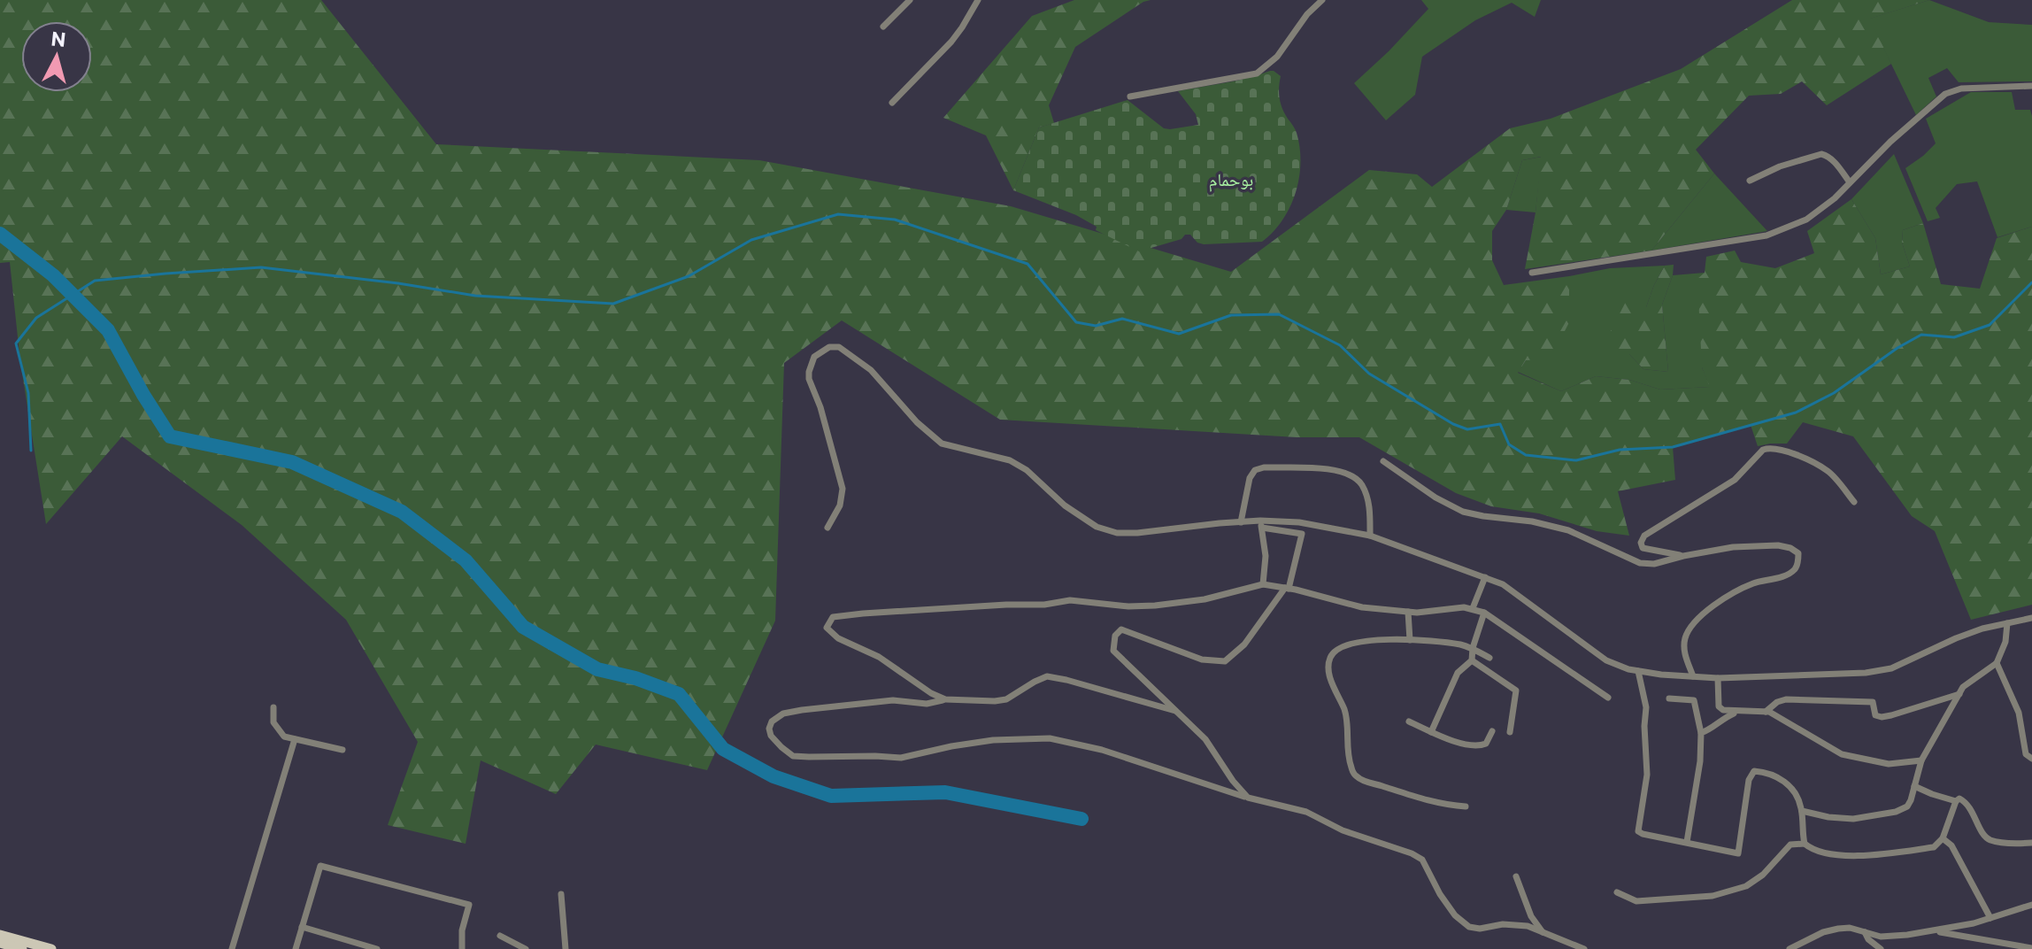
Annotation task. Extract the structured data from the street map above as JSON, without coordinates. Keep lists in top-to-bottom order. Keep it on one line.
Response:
{"parks":["بوحمام"],"north":"top"}
